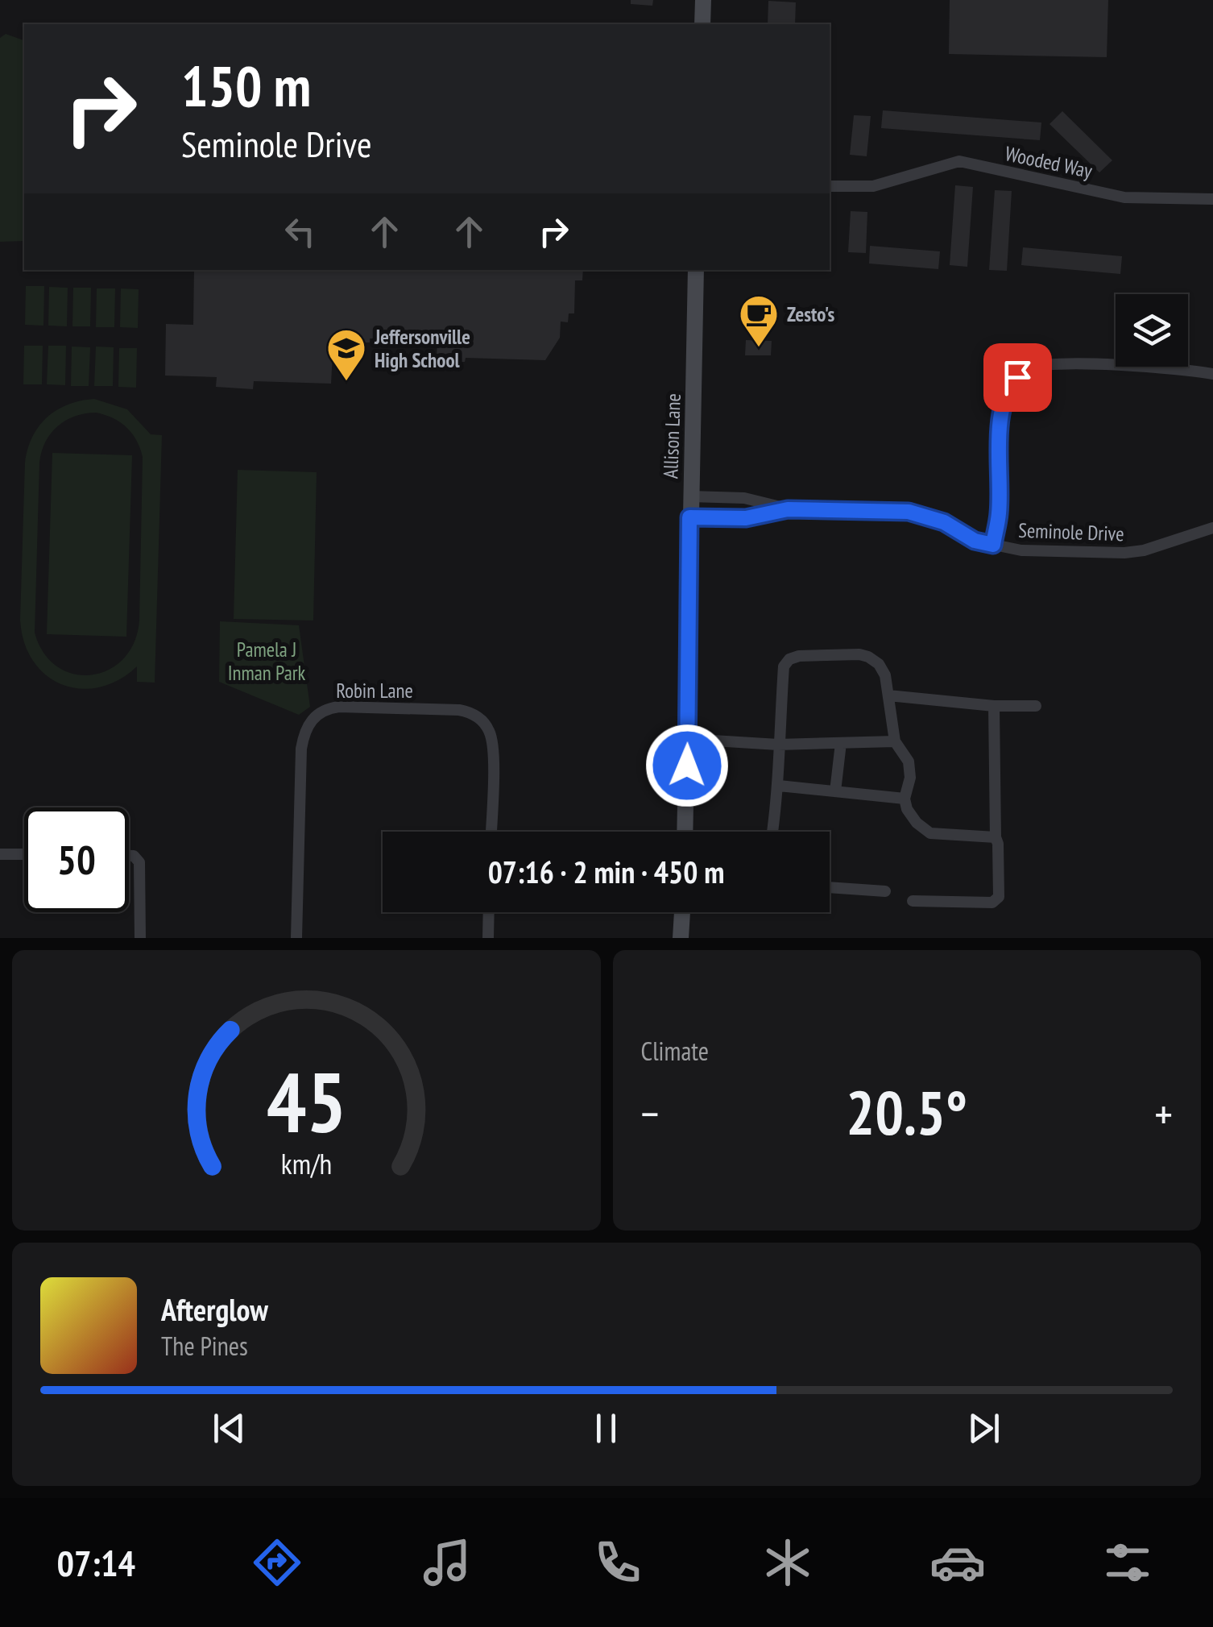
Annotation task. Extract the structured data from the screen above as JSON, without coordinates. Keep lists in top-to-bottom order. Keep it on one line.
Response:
{"streets":{"main road":["Allison Lane"],"street":["Wooded Way","Seminole Drive","Robin Lane"]},"crossings":[["Allison Lane","Seminole Drive"]],"parks":["Pamela J Inman Park"],"places":{"cafe":["Zesto's"],"school or university":["Jeffersonville High School"]},"page":{"turn":["150 m","Seminole Drive"],"limit":"50","trip":"07:16 · 2 min · 450 m","tile":"Climate","heat":["−","20.5°","+"],"song":["Afterglow","The Pines"],"tabs":"07:14","gauge":["45","km/h"]}}
